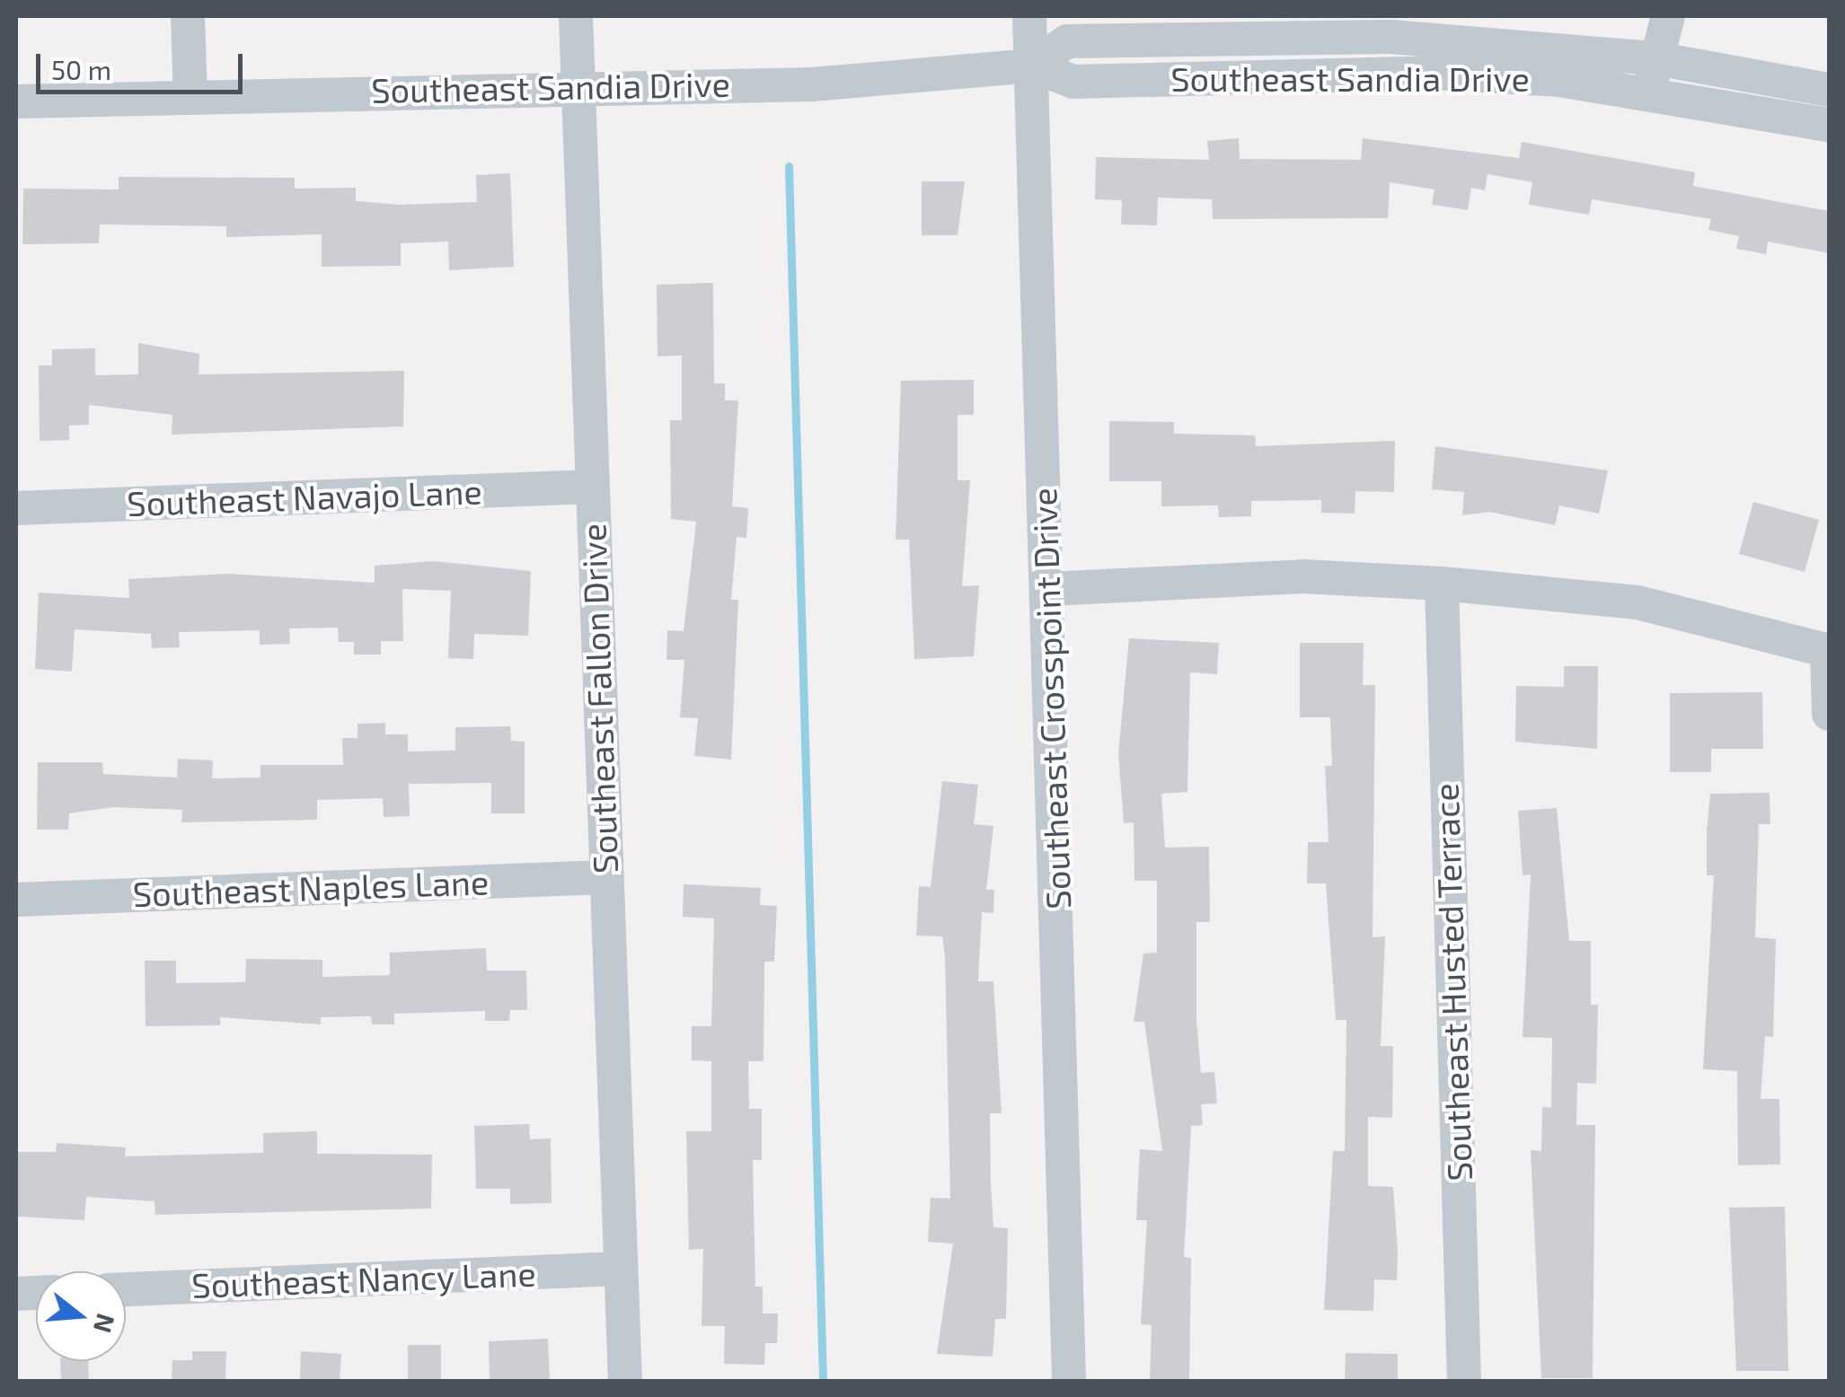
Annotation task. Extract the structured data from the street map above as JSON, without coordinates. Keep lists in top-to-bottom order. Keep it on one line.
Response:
{"streets":{"street":["Southeast Sandia Drive","Southeast Navajo Lane","Southeast Fallon Drive","Southeast Crosspoint Drive","Southeast Naples Lane","Southeast Husted Terrace","Southeast Nancy Lane"]},"crossings":[["Southeast Sandia Drive","Southeast Fallon Drive"],["Southeast Sandia Drive","Southeast Crosspoint Drive"],["Southeast Navajo Lane","Southeast Fallon Drive"],["Southeast Fallon Drive","Southeast Naples Lane"],["Southeast Fallon Drive","Southeast Nancy Lane"]],"scale_bar":"50 m","north":"right"}
